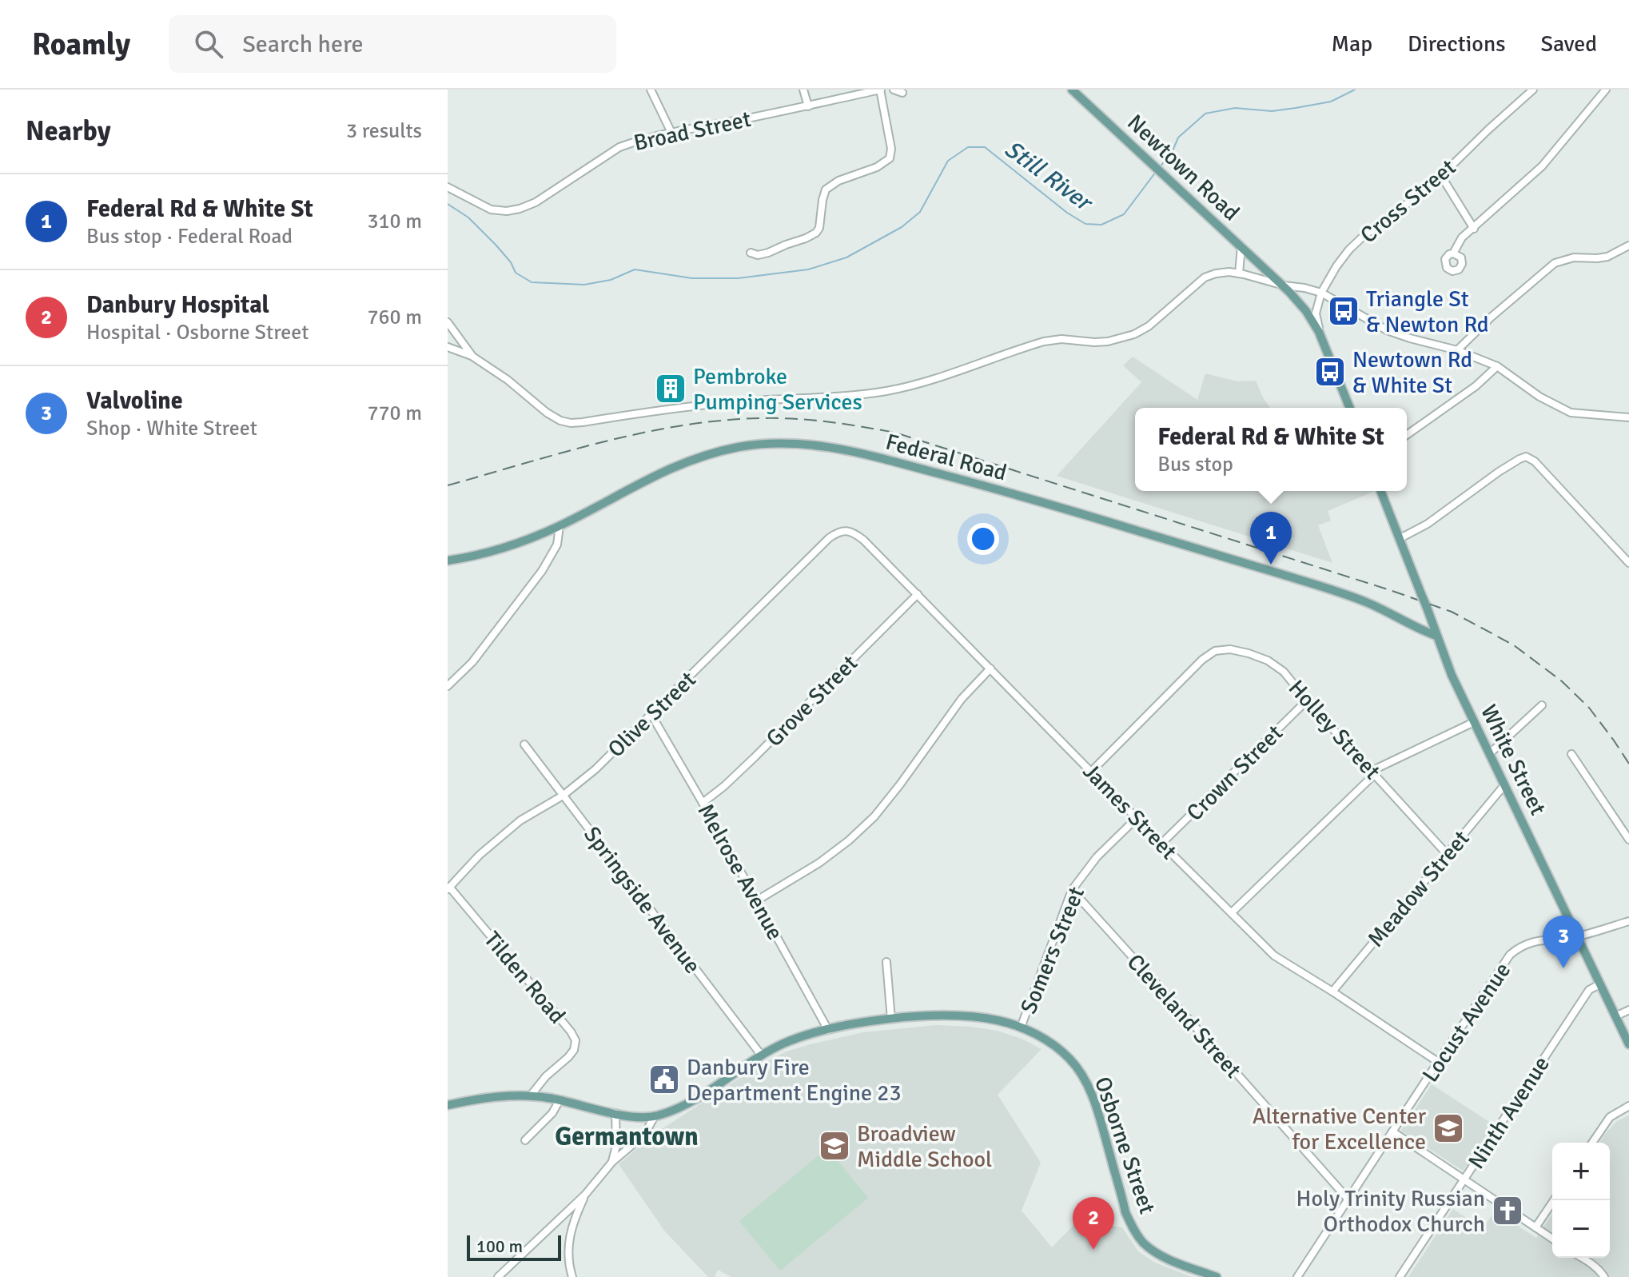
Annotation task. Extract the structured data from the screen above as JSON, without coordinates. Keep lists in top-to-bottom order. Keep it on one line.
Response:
{"streets":{"main road":["Newtown Road","Federal Road","White Street","Osborne Street"],"street":["Broad Street","Cross Street","Grove Street","Olive Street","Holley Street","Crown Street","James Street","Melrose Avenue","Meadow Street","Springside Avenue","Somers Street","Tilden Road","Cleveland Street","Locust Avenue","Ninth Avenue"]},"crossings":[["Federal Road","White Street"],["Grove Street","James Street"],["Grove Street","Melrose Avenue"],["Olive Street","James Street"],["Olive Street","Melrose Avenue"],["Olive Street","Springside Avenue"],["Olive Street","Tilden Road"],["Holley Street","Crown Street"],["Holley Street","James Street"],["Holley Street","Meadow Street"],["White Street","Meadow Street"],["White Street","Locust Avenue"],["White Street","Ninth Avenue"],["Crown Street","James Street"],["James Street","Meadow Street"],["James Street","Somers Street"],["James Street","Locust Avenue"],["Melrose Avenue","Osborne Street"],["Springside Avenue","Osborne Street"],["Somers Street","Cleveland Street"],["Somers Street","Osborne Street"],["Tilden Road","Osborne Street"],["Cleveland Street","Locust Avenue"]],"districts":["Germantown"],"water":["Still River"],"places":{"bus stop":["Triangle St & Newton Rd","Newtown Rd & White St"],"building":["Pembroke Pumping Services"],"public building":["Danbury Fire Department Engine 23"],"school or university":["Alternative Center for Excellence","Broadview Middle School"],"church":["Holy Trinity Russian Orthodox Church"]},"scale_bar":"100 m","page":{"header":"Roamly","search":"Search here","nav":["Map","Directions","Saved"],"heading":["Nearby","3 results"],"list":[{"mark":"1","name":"Federal Rd & White St","note":"Bus stop · Federal Road","value":"310 m"},{"mark":"2","name":"Danbury Hospital","note":"Hospital · Osborne Street","value":"760 m"},{"mark":"3","name":"Valvoline","note":"Shop · White Street","value":"770 m"}],"popup":["Federal Rd & White St","Bus stop"],"pins":["1","3","2"],"map_buttons":["+","−"],"scale":"100 m"}}
